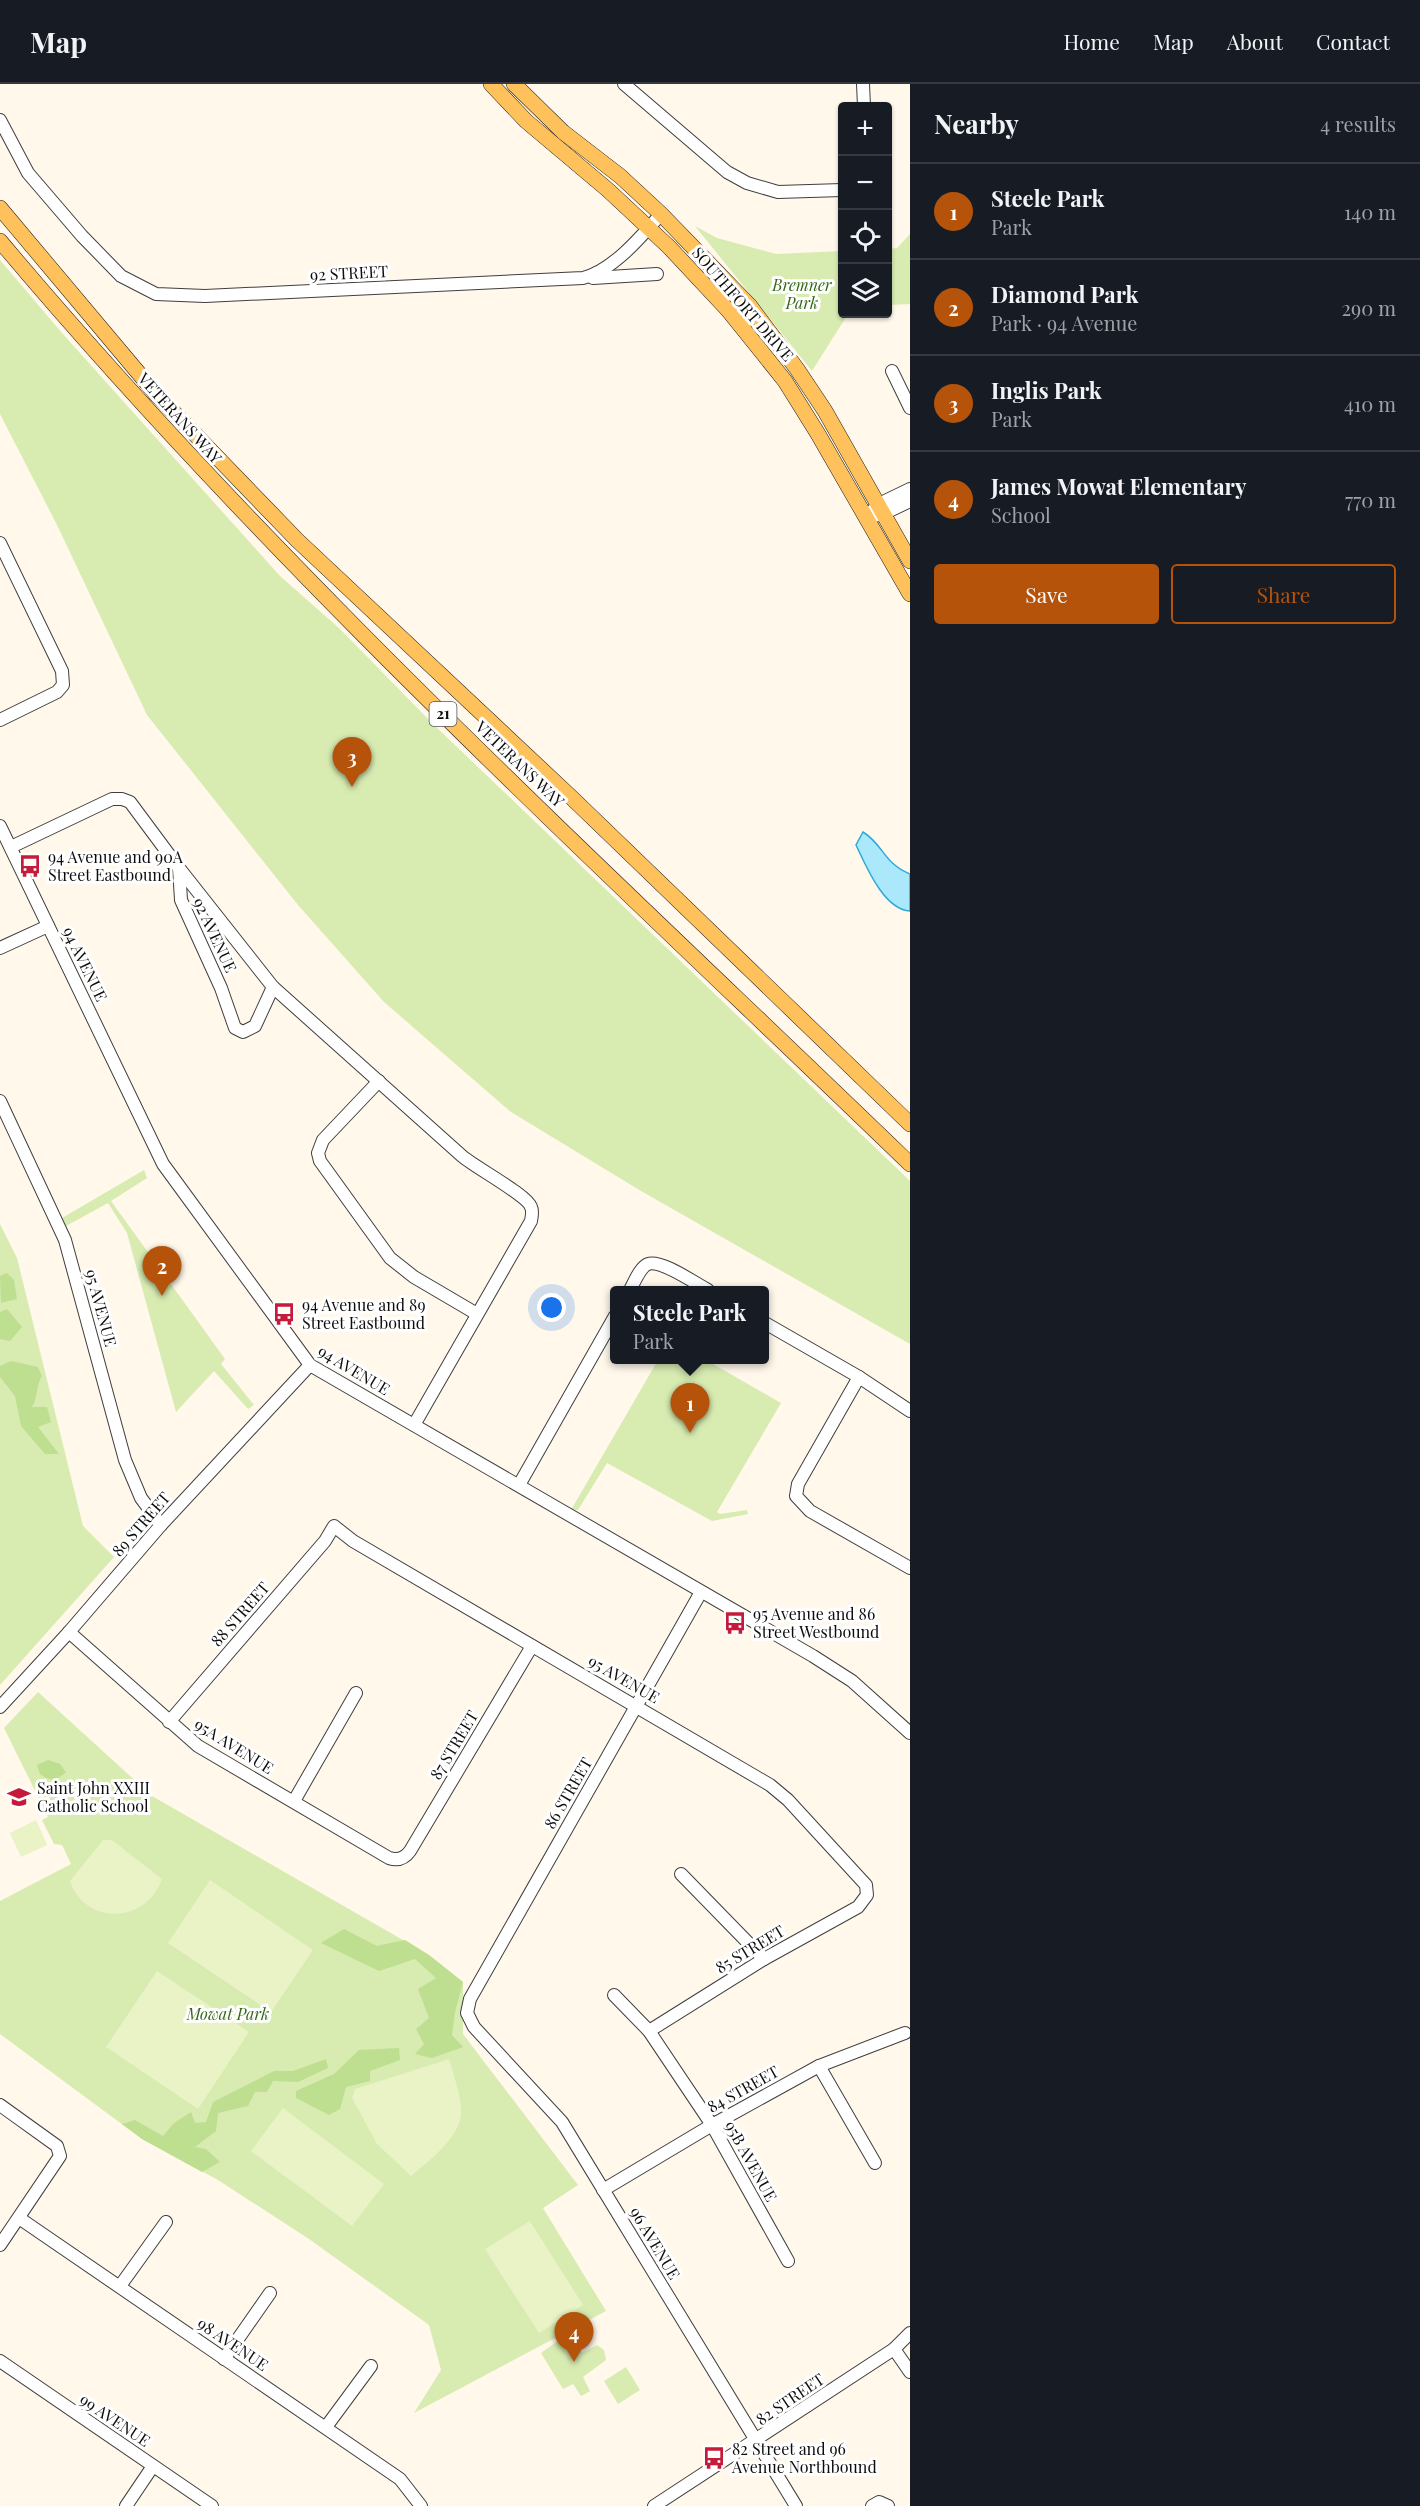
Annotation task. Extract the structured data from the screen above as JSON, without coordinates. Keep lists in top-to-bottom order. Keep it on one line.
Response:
{"streets":{"main road":["SOUTHFORT DRIVE","VETERANS WAY","21"],"street":["92 STREET","92 AVENUE","94 AVENUE","95 AVENUE","89 STREET","88 STREET","87 STREET","95A AVENUE","86 STREET","85 STREET","84 STREET","95B AVENUE","96 AVENUE","98 AVENUE","82 STREET","99 AVENUE"]},"crossings":[["92 STREET","SOUTHFORT DRIVE"],["94 AVENUE","89 STREET"],["94 AVENUE","86 STREET"],["95 AVENUE","89 STREET"],["95 AVENUE","88 STREET"],["95 AVENUE","87 STREET"],["95 AVENUE","86 STREET"],["95 AVENUE","85 STREET"],["89 STREET","95A AVENUE"],["88 STREET","95A AVENUE"],["87 STREET","95A AVENUE"],["86 STREET","96 AVENUE"],["85 STREET","95B AVENUE"],["84 STREET","95B AVENUE"],["84 STREET","96 AVENUE"],["96 AVENUE","82 STREET"]],"parks":["Bremner Park","Mowat Park"],"places":{"bus stop":["94 Avenue and 90A Street Eastbound","94 Avenue and 89 Street Eastbound","95 Avenue and 86 Street Westbound","82 Street and 96 Avenue Northbound"],"school or university":["Saint John XXIII Catholic School"]},"page":{"header":"Map","nav":["Home","Map","About","Contact"],"heading":["Nearby","4 results"],"map_buttons":["+","−"],"list":[{"mark":"1","name":"Steele Park","note":"Park","value":"140 m"},{"mark":"2","name":"Diamond Park","note":"Park · 94 Avenue","value":"290 m"},{"mark":"3","name":"Inglis Park","note":"Park","value":"410 m"},{"mark":"4","name":"James Mowat Elementary","note":"School","value":"770 m"}],"buttons":["Save","Share"],"pins":["3","2","1","4"],"popup":["Steele Park","Park"]}}
